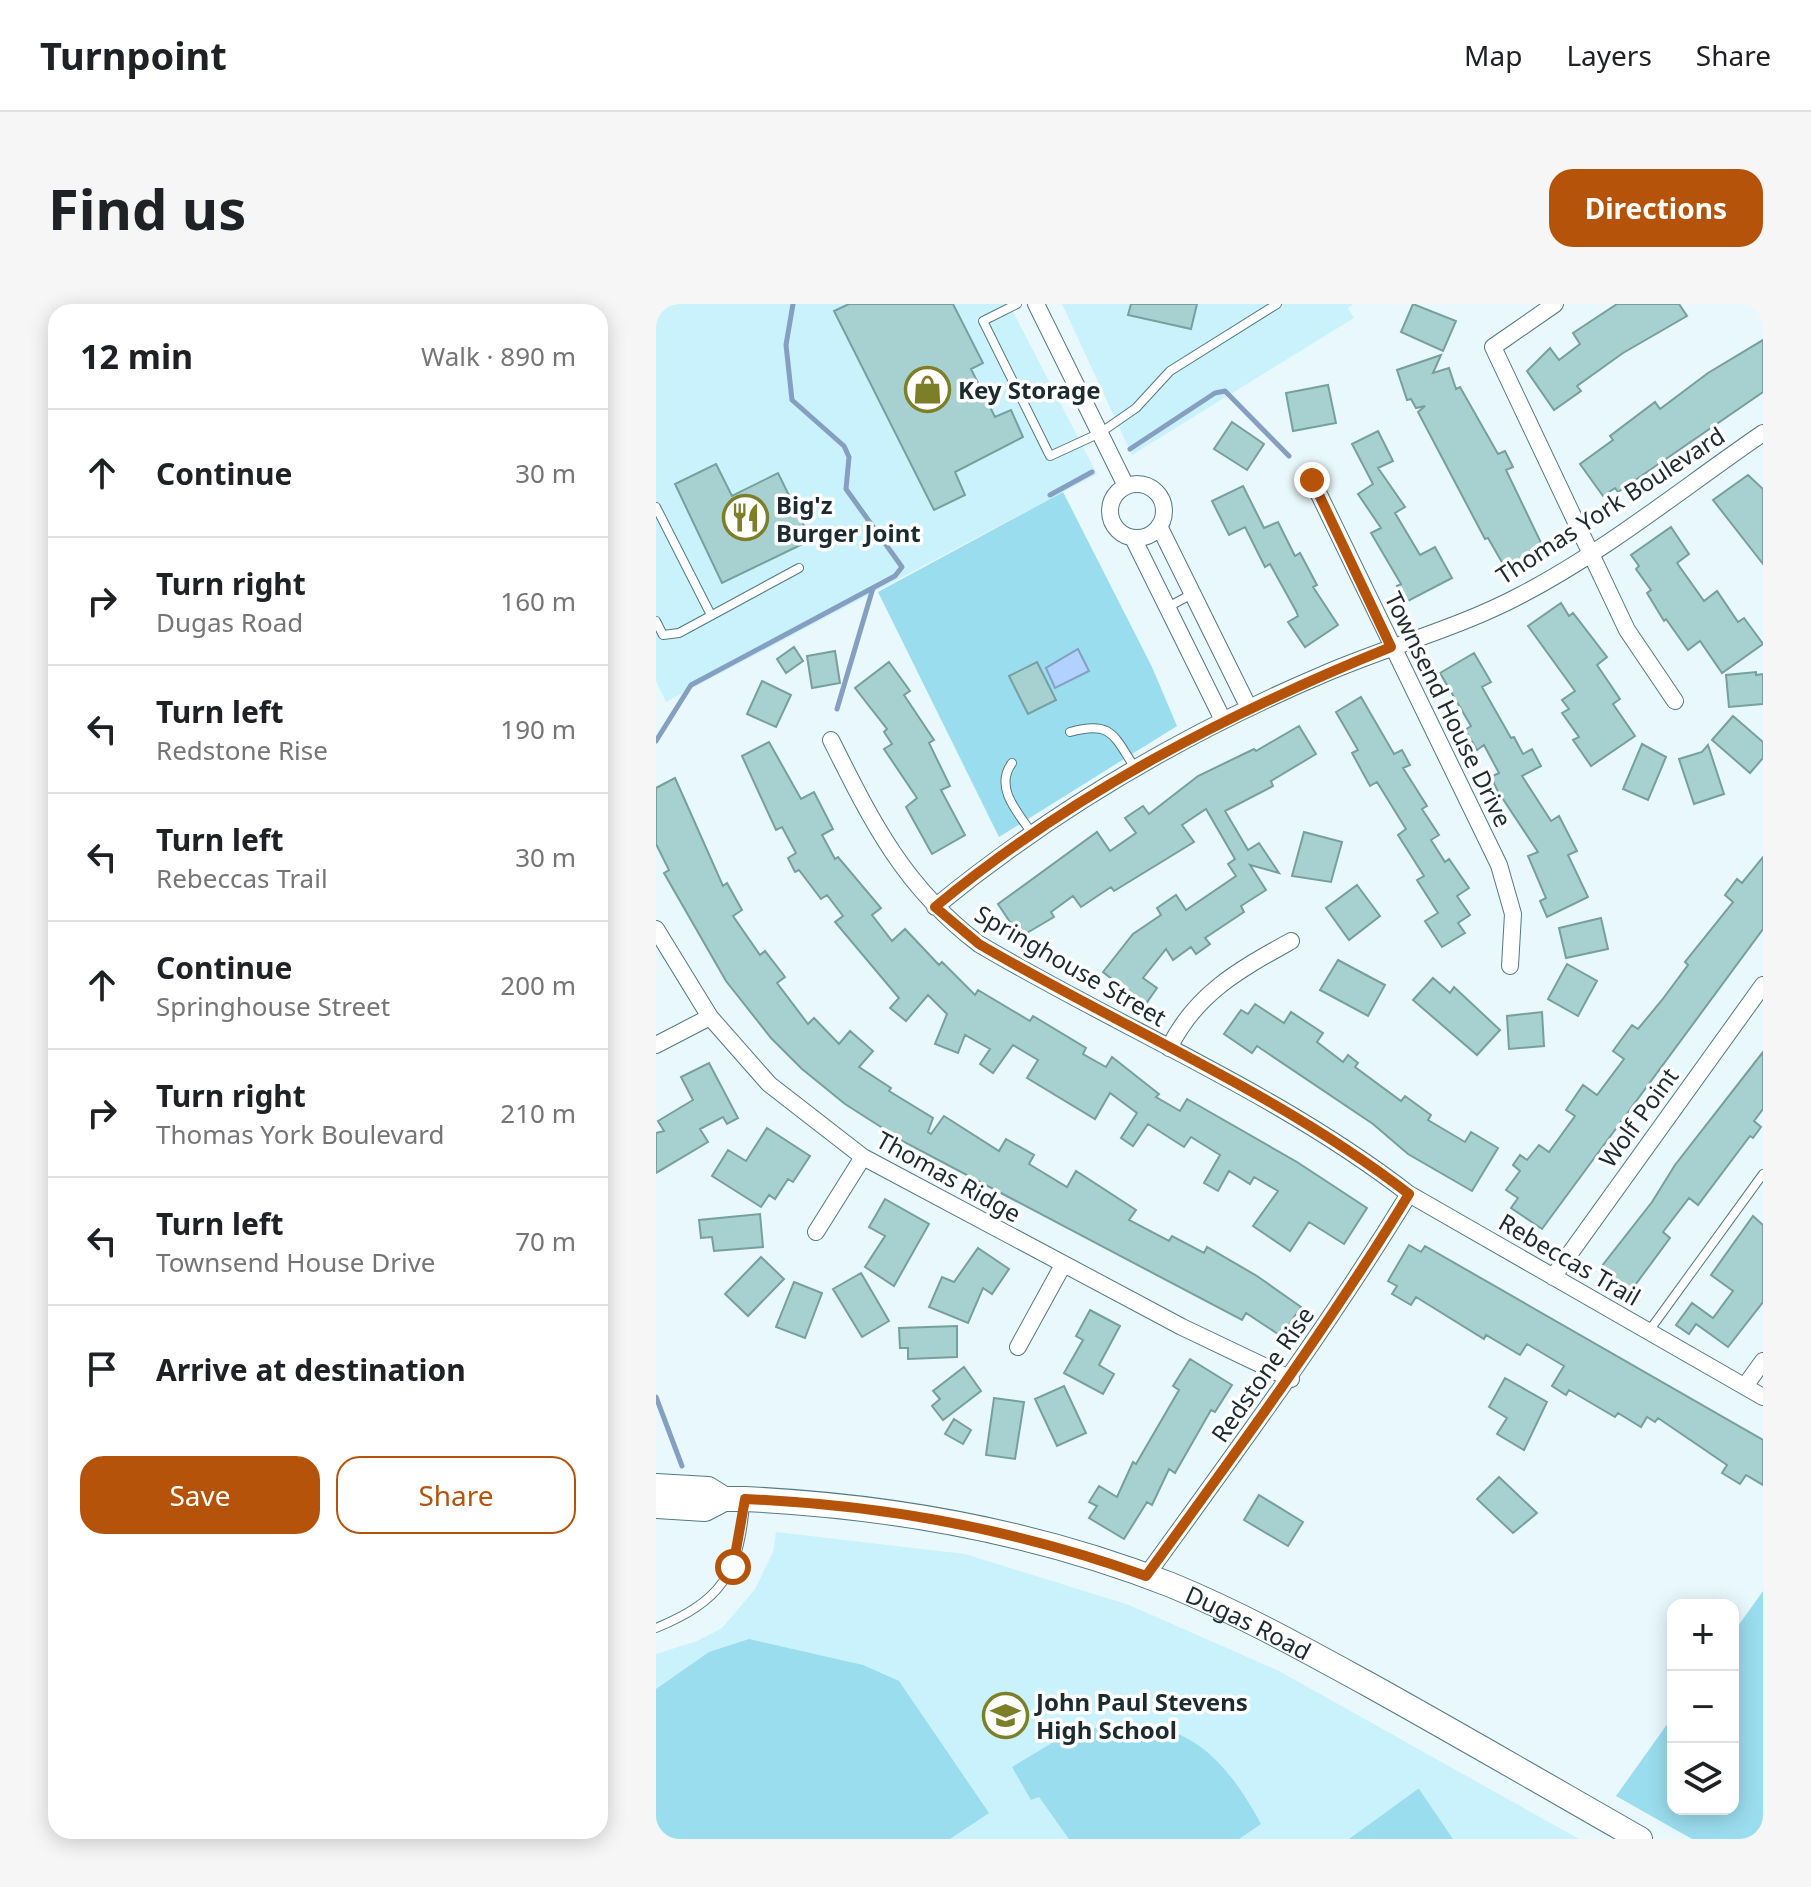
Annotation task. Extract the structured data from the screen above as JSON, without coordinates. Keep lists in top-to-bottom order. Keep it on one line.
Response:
{"streets":{"street":["Thomas York Boulevard","Townsend House Drive","Springhouse Street","Wolf Point","Thomas Ridge","Rebeccas Trail","Redstone Rise","Dugas Road"]},"crossings":[["Thomas York Boulevard","Townsend House Drive"],["Thomas York Boulevard","Springhouse Street"],["Springhouse Street","Rebeccas Trail"],["Wolf Point","Rebeccas Trail"],["Thomas Ridge","Redstone Rise"],["Rebeccas Trail","Redstone Rise"],["Redstone Rise","Dugas Road"]],"places":{"shop":["Key Storage"],"restaurant":["Big'z Burger Joint"],"school or university":["John Paul Stevens High School"]},"page":{"header":"Turnpoint","nav":["Map","Layers","Share"],"buttons":["Directions",["Save","Share"]],"title":"Find us","heading":["12 min","Walk · 890 m"],"list":[["Continue","30 m"],["Turn right","Dugas Road","160 m"],["Turn left","Redstone Rise","190 m"],["Turn left","Rebeccas Trail","30 m"],["Continue","Springhouse Street","200 m"],["Turn right","Thomas York Boulevard","210 m"],["Turn left","Townsend House Drive","70 m"],"Arrive at destination"],"map_buttons":["+","−"]}}
